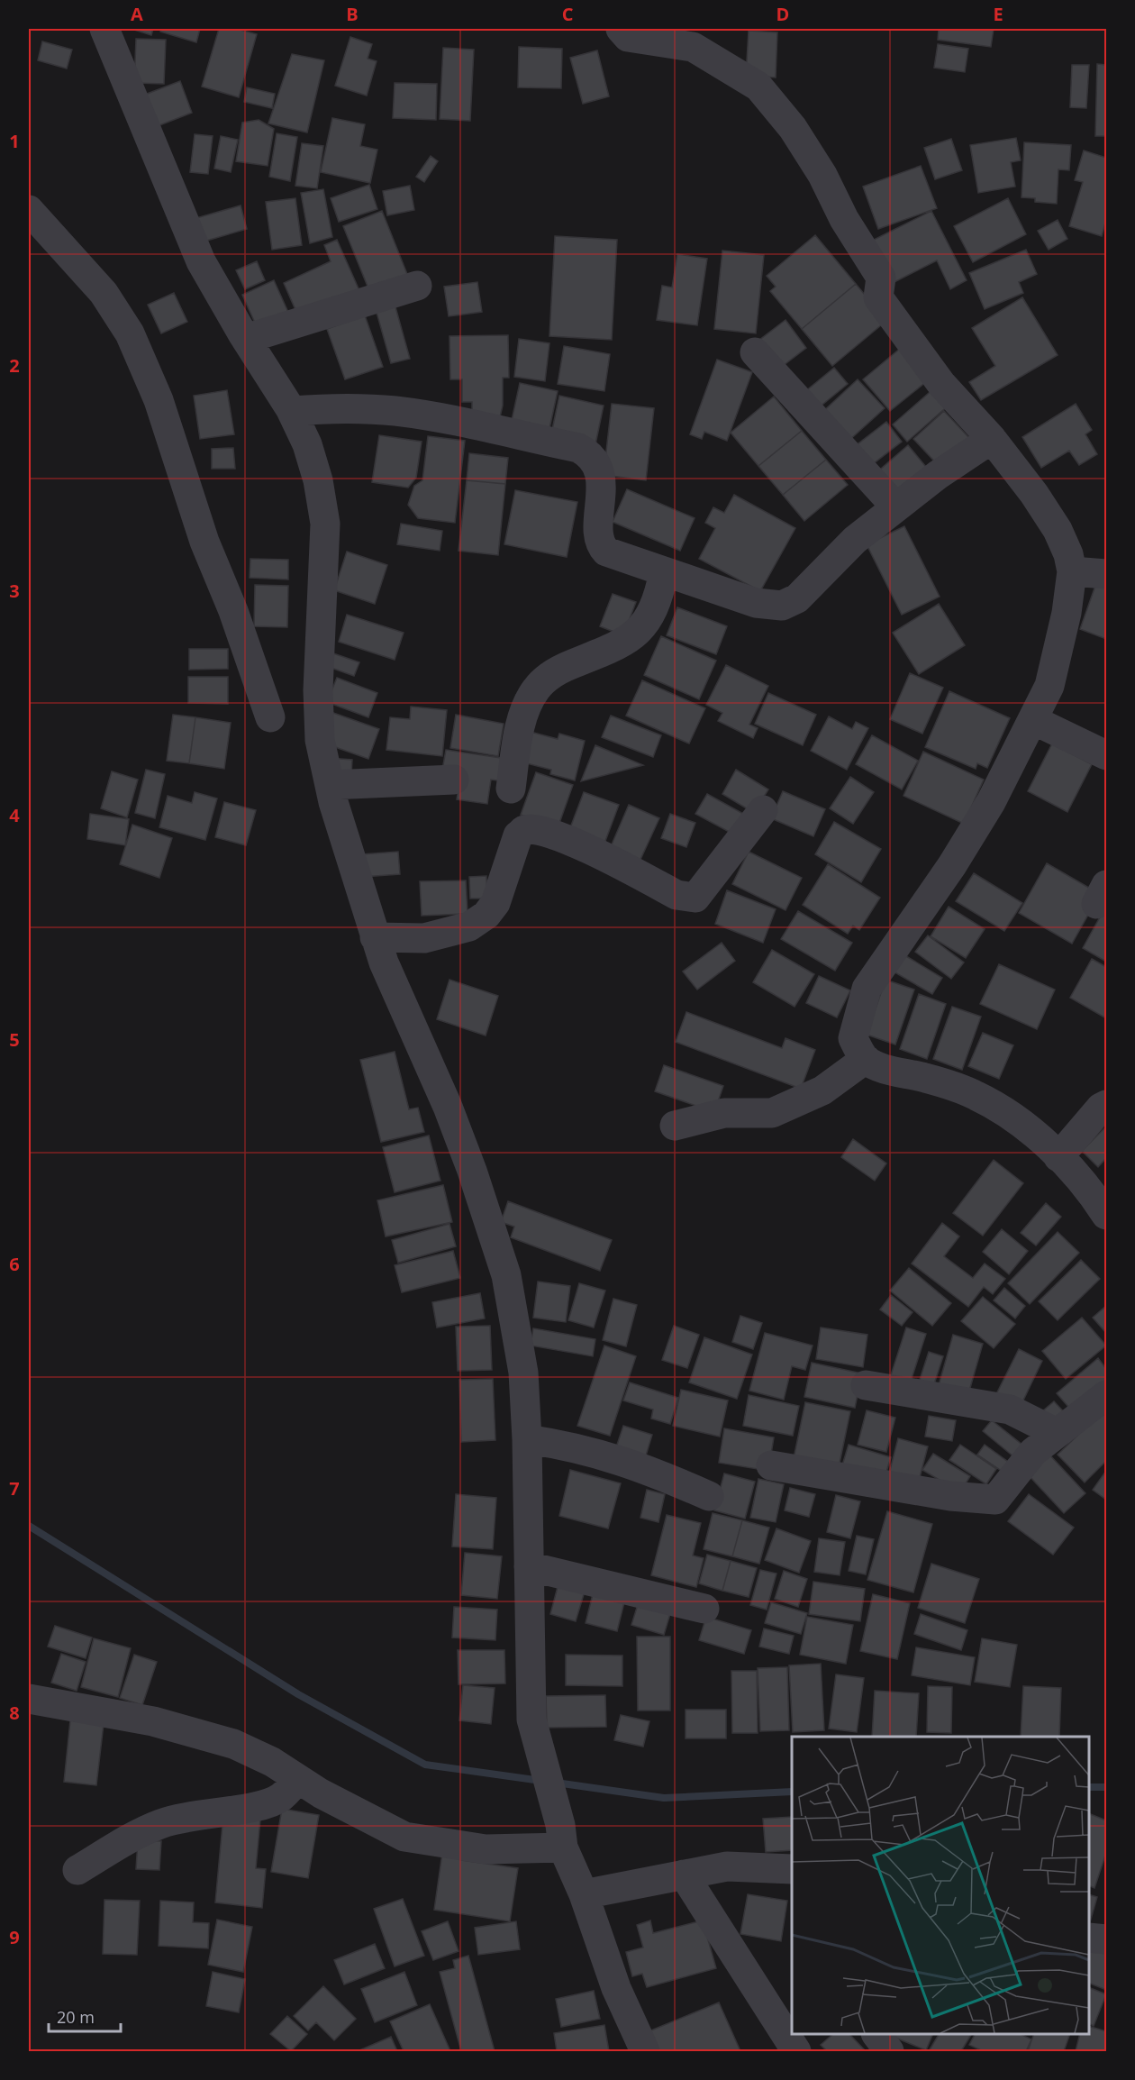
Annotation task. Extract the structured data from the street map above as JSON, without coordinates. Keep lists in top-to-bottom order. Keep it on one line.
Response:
{"scale_bar":"20 m","grid":{"columns":["A","B","C","D","E"],"rows":["1","2","3","4","5","6","7","8","9"]}}
